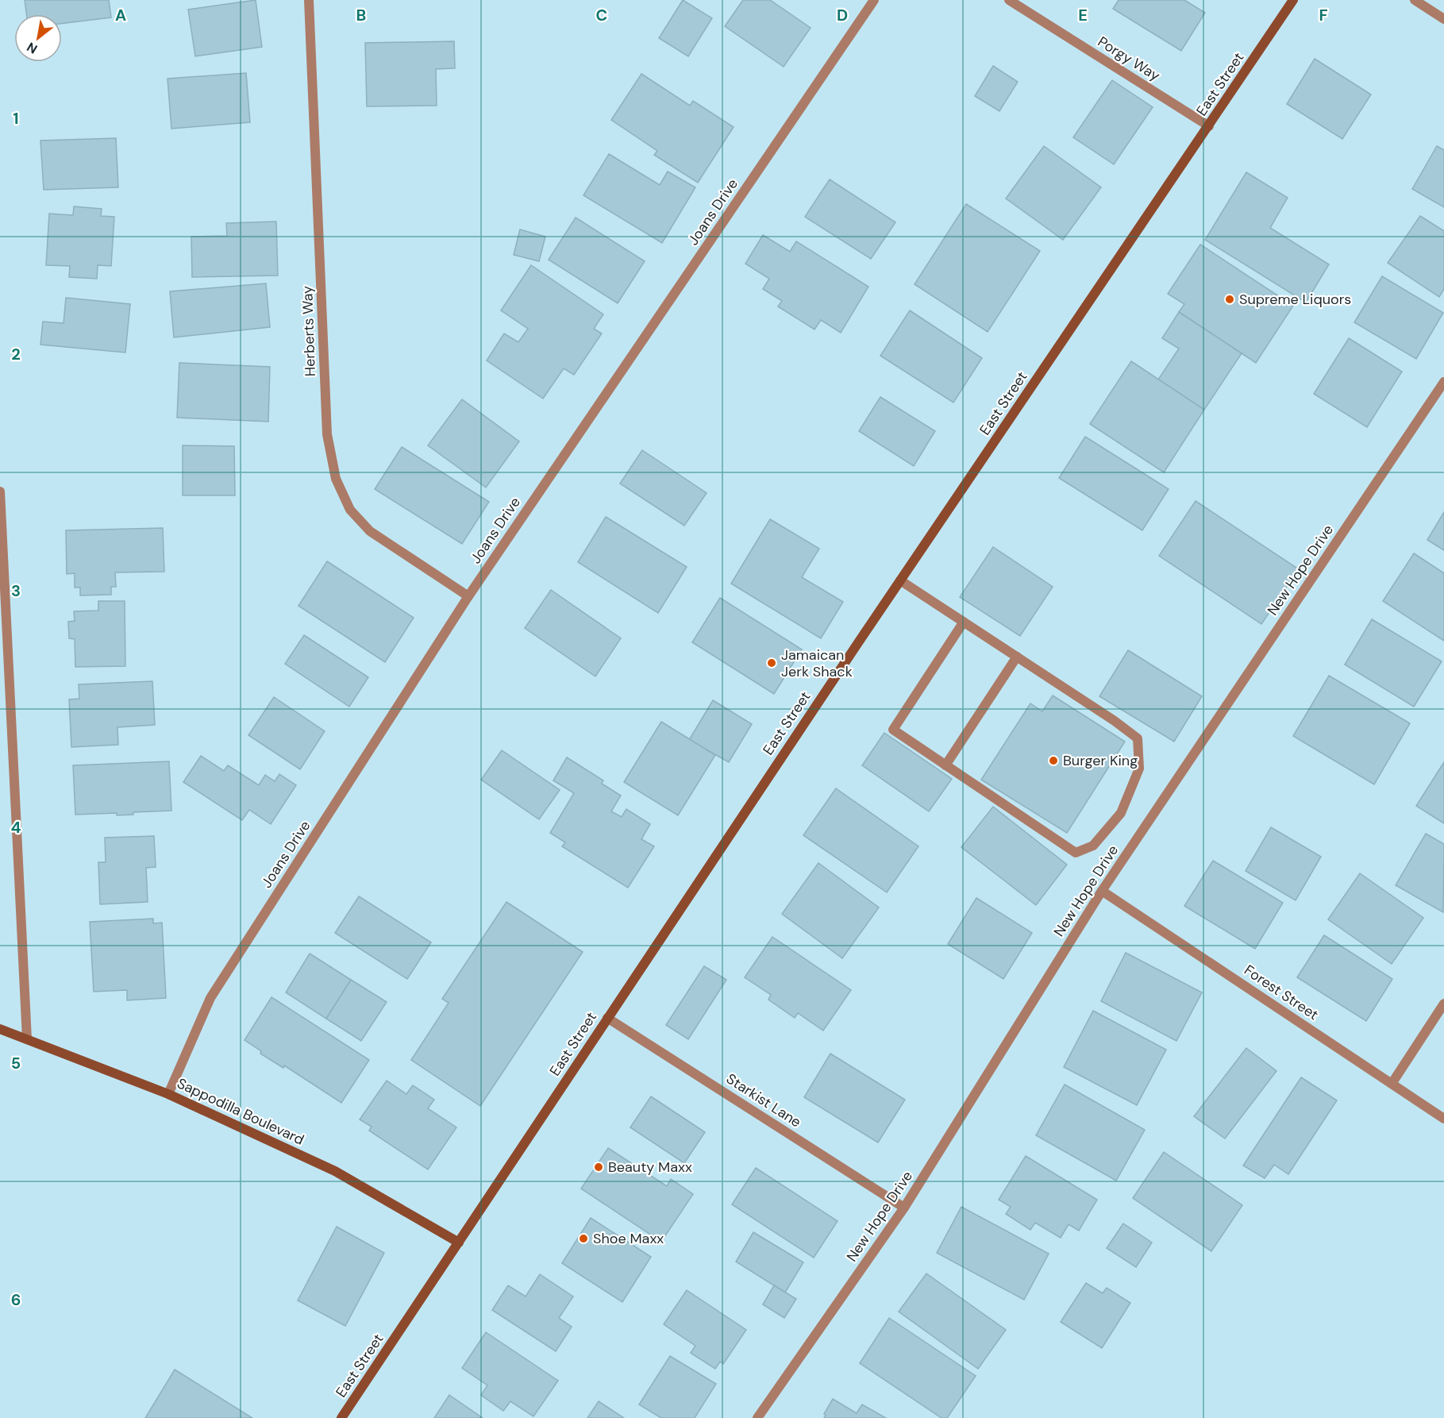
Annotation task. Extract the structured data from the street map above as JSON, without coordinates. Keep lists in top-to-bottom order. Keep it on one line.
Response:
{"streets":{"main road":["East Street","Sappodilla Boulevard"],"street":["Porgy Way","Joans Drive","Herberts Way","New Hope Drive","Forest Street","Starkist Lane"]},"crossings":[["Porgy Way","East Street"],["East Street","Starkist Lane"],["East Street","Sappodilla Boulevard"],["Joans Drive","Herberts Way"],["Joans Drive","Sappodilla Boulevard"],["New Hope Drive","Forest Street"],["New Hope Drive","Starkist Lane"]],"places":["Supreme Liquors","Jamaican Jerk Shack","Burger King","Beauty Maxx","Shoe Maxx"],"north":"bottom left","grid":{"columns":["A","B","C","D","E","F"],"rows":["1","2","3","4","5","6"]}}
